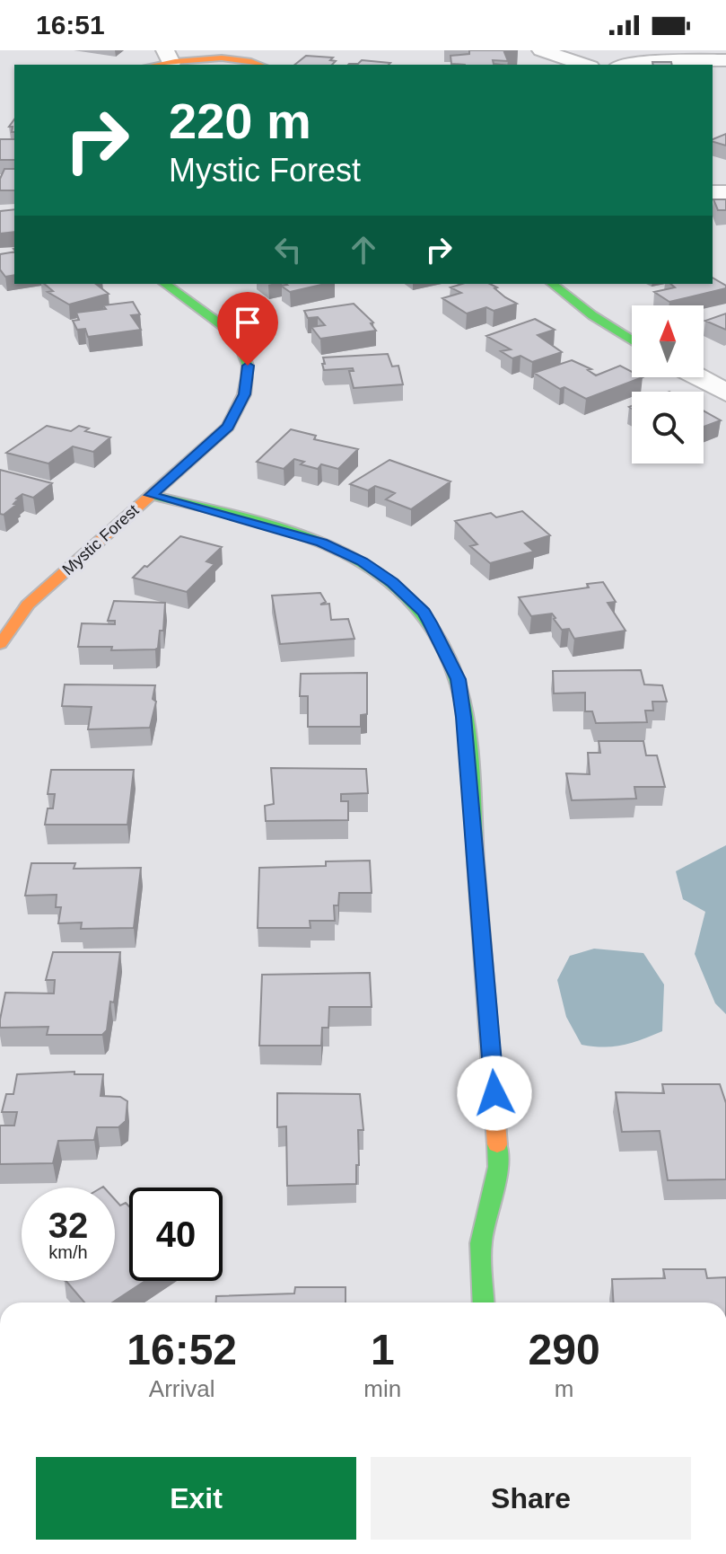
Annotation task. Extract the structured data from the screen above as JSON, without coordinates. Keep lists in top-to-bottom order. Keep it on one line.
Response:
{"streets":{"street":["Mystic Forest"]},"north":"top","page":{"status":"16:51","turn":["220 m","Mystic Forest"],"speed":"32 km/h","limit":"40","eta":["16:52","Arrival","1","min","290","m"],"buttons":["Exit","Share"]}}
